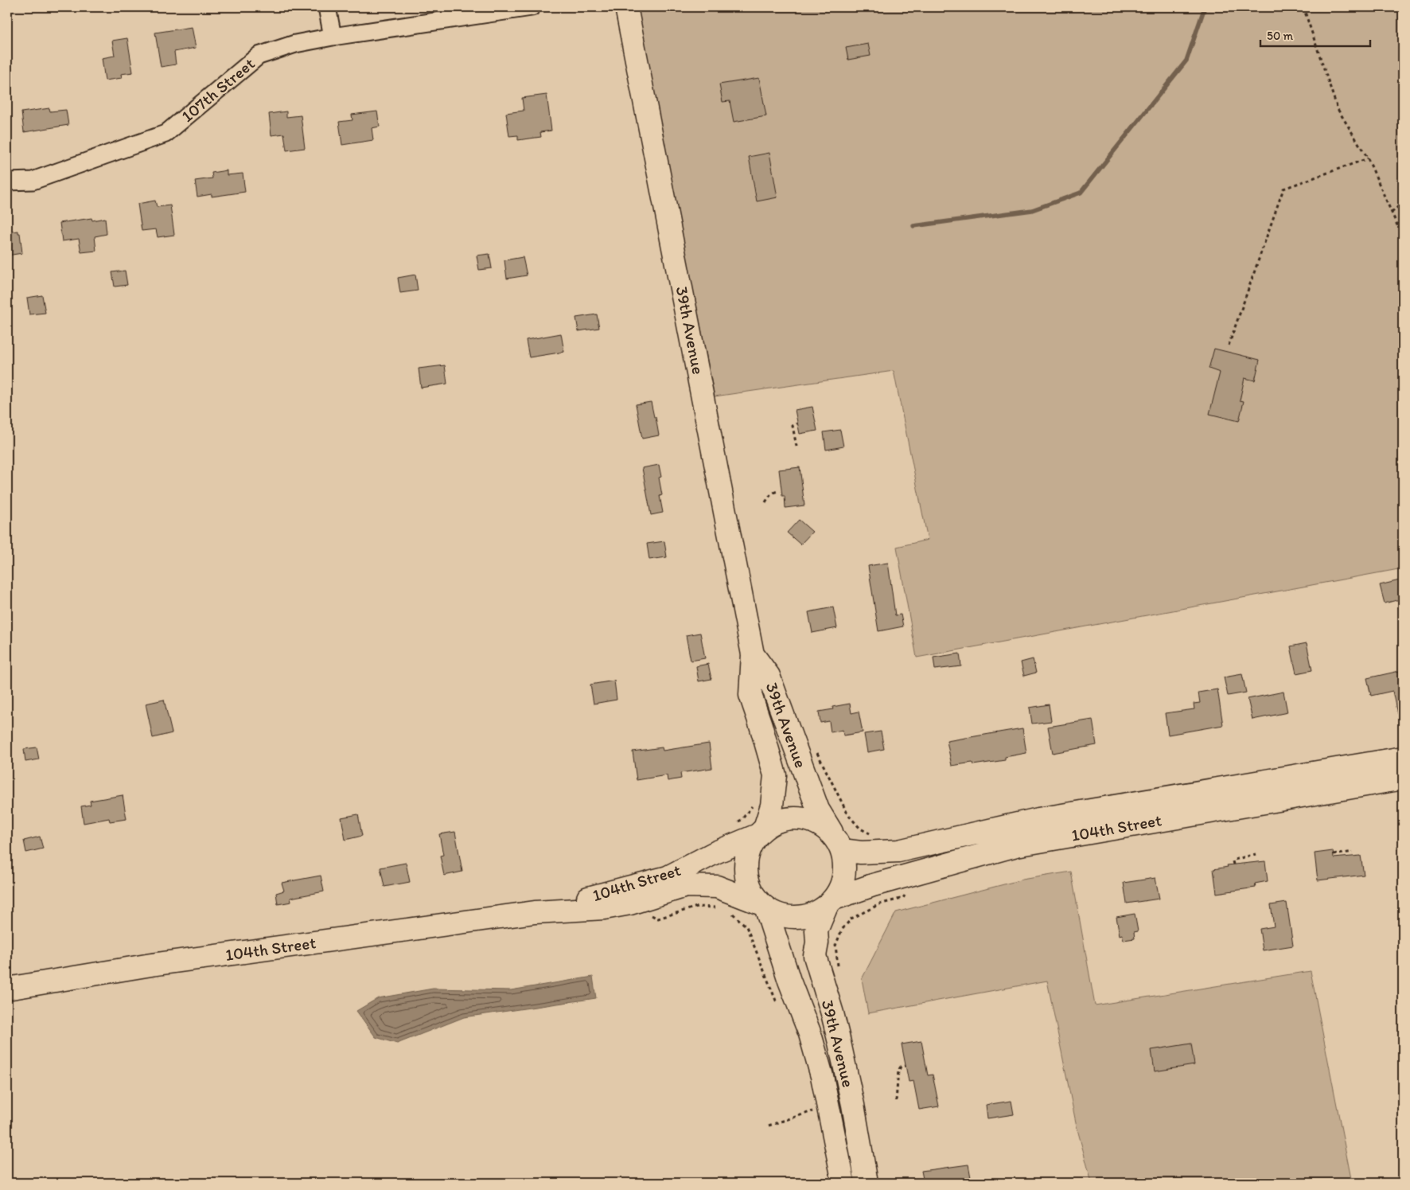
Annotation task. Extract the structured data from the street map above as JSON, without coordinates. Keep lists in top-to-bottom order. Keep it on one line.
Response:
{"streets":{"main road":["39th Avenue","104th Street"],"street":["107th Street"]},"crossings":[["39th Avenue","104th Street"]],"scale_bar":"50 m"}
